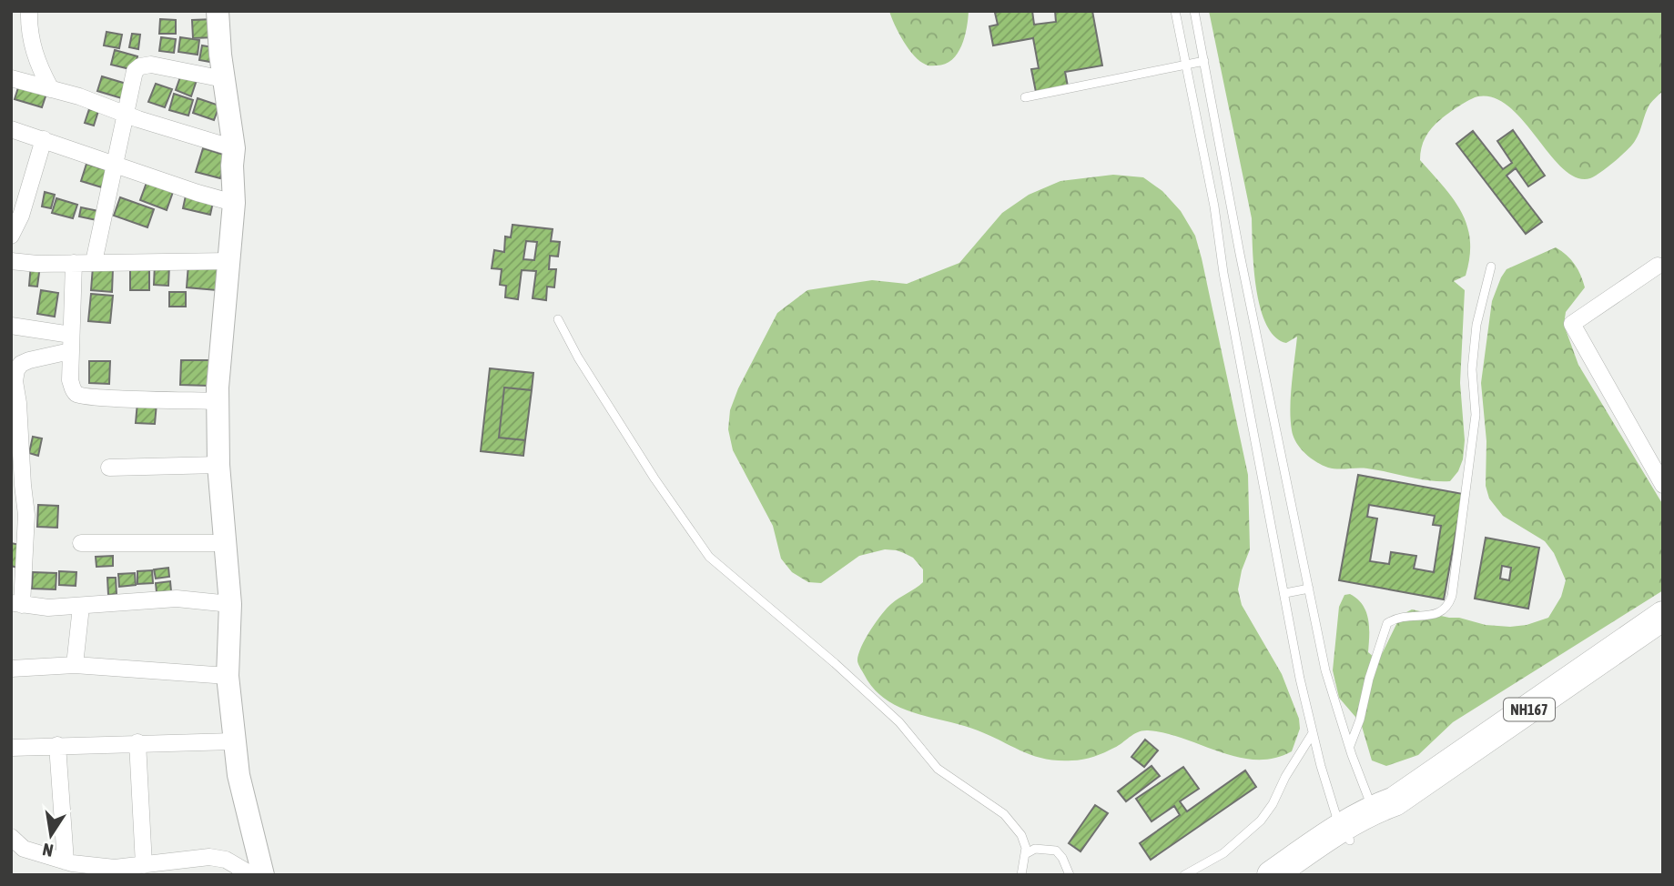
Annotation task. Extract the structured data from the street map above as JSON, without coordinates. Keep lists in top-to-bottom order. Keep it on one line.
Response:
{"streets":{"highway":["NH167"]},"north":"bottom"}
